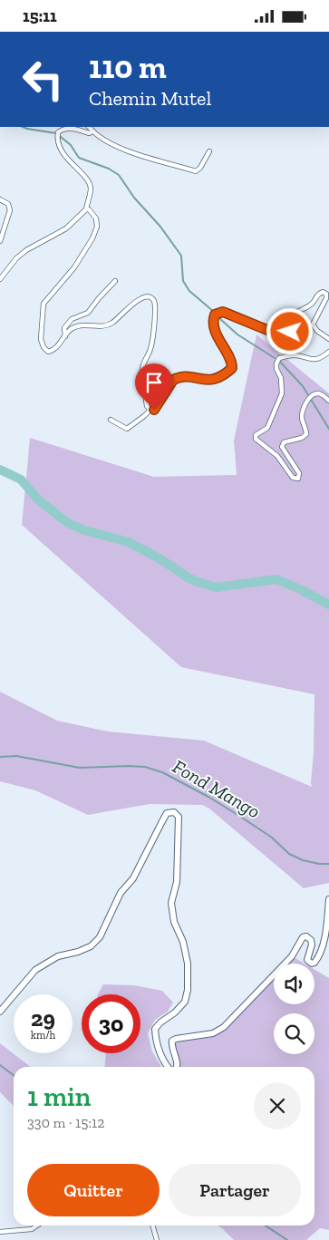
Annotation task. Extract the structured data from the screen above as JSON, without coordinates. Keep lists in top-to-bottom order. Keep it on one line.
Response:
{"water":["Fond Mango"],"page":{"status":"15:11","turn":["110 m","Chemin Mutel"],"speed":"29 km/h","limit":"30","heading":["1 min","330 m · 15:12"],"buttons":["Quitter","Partager"]}}
